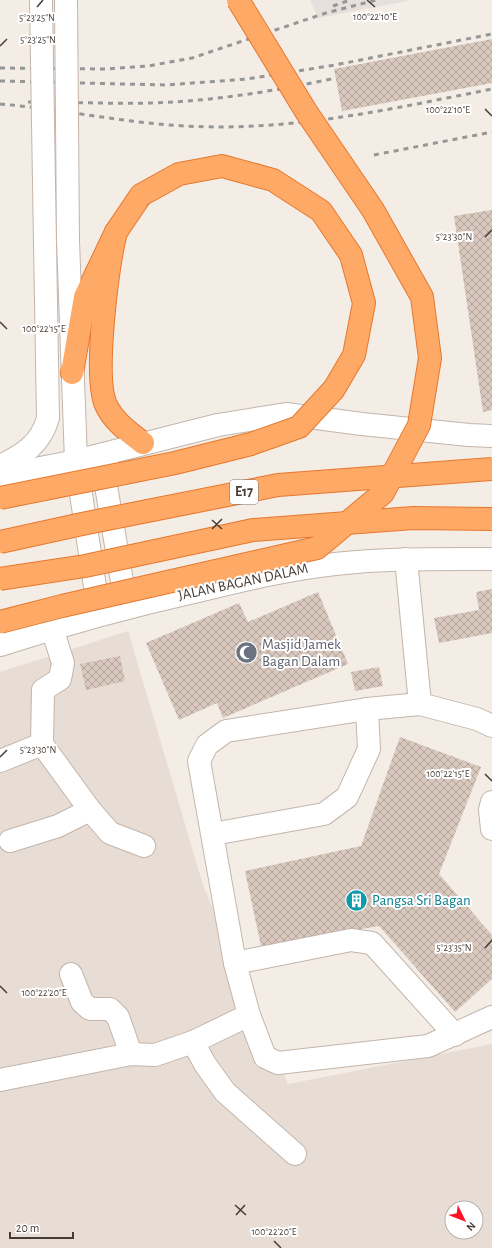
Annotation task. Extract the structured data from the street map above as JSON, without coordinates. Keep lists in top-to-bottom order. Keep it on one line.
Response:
{"streets":{"highway":["E17"],"street":["JALAN BAGAN DALAM"]},"places":{"mosque":["Masjid Jamek Bagan Dalam"],"building":["Pangsa Sri Bagan"]},"scale_bar":"20 m","north":"bottom right","coordinates":["100°22'10\"E","5°23'25\"N","5°23'30\"N","100°22'15\"E","5°23'35\"N","100°22'20\"E"]}
